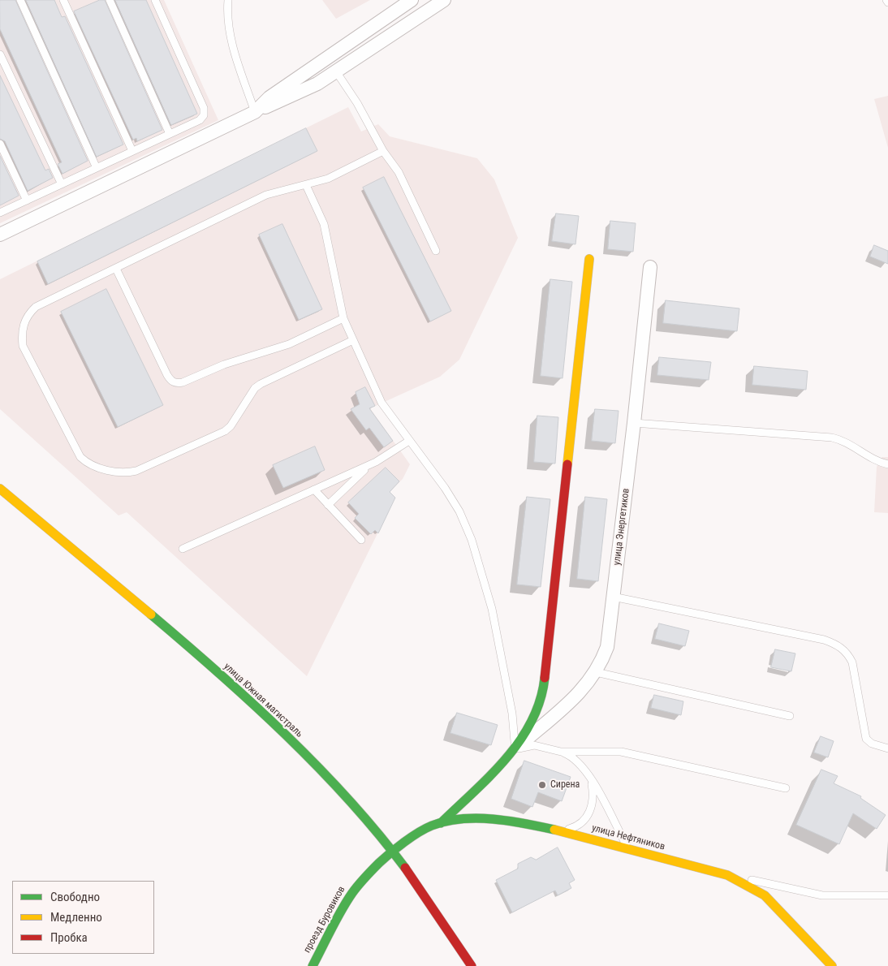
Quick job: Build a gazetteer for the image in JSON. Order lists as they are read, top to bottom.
{
  "streets": {
    "main road": ["улица Южная магистраль", "улица Нефтяников", "проезд Буровиков"],
    "street": ["улица Энергетиков"]
  },
  "crossings": [
    ["улица Южная магистраль", "улица Нефтяников"],
    ["улица Южная магистраль", "проезд Буровиков"],
    ["улица Нефтяников", "проезд Буровиков"]
  ],
  "places": ["Сирена"],
  "legend": ["Свободно", "Медленно", "Пробка"]
}
